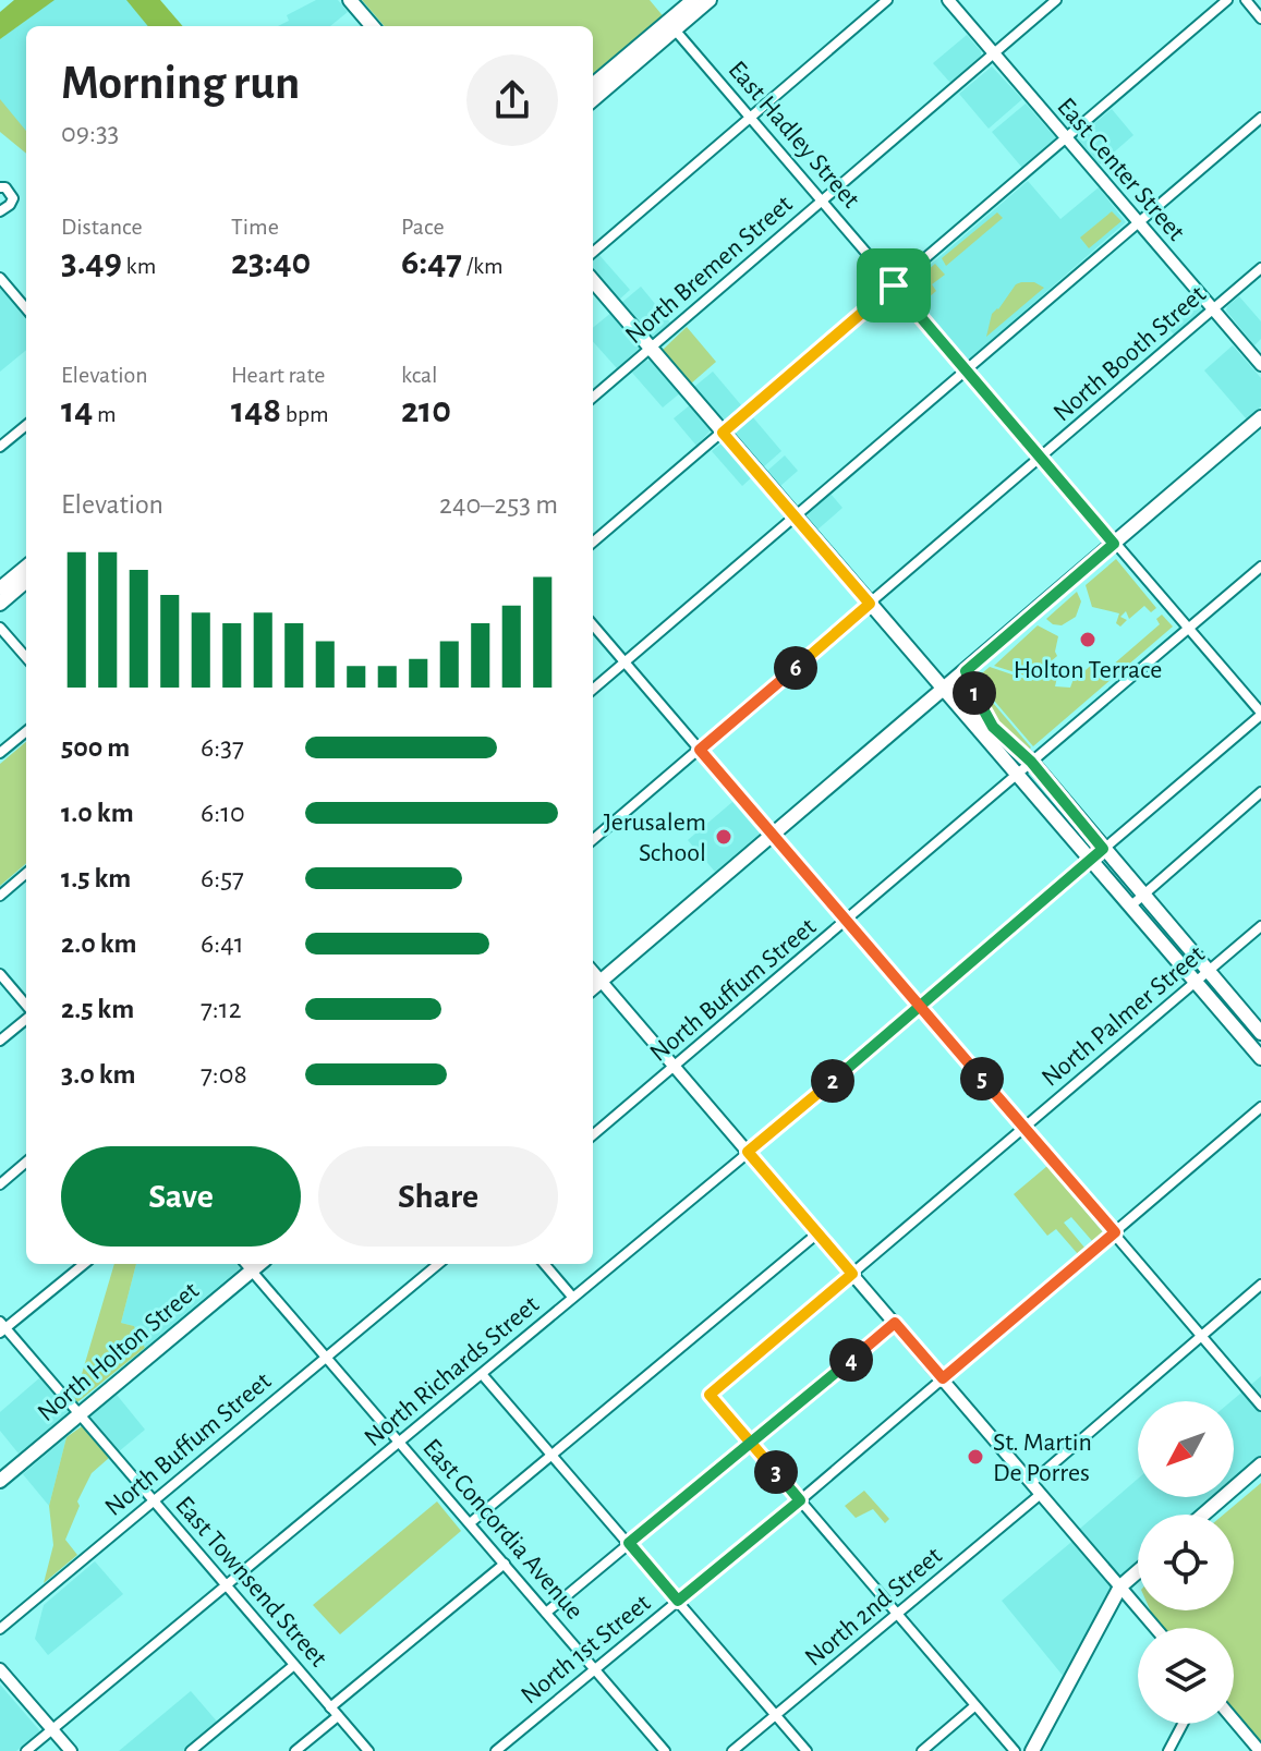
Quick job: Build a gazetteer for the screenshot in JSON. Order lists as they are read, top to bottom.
{
  "streets": {
    "main road": ["North Holton Street"],
    "street": [
      "East Hadley Street",
      "East Center Street",
      "North Bremen Street",
      "North Booth Street",
      "North Buffum Street",
      "North Palmer Street",
      "North Richards Street",
      "East Concordia Avenue",
      "East Townsend Street",
      "North 2nd Street",
      "North 1st Street"
    ]
  },
  "crossings": [
    ["East Hadley Street", "North Bremen Street"],
    ["East Hadley Street", "North Booth Street"],
    ["East Hadley Street", "North Buffum Street"],
    ["East Hadley Street", "North Richards Street"],
    ["East Center Street", "North Bremen Street"],
    ["East Center Street", "North Booth Street"],
    ["North Buffum Street", "East Concordia Avenue"],
    ["North Buffum Street", "East Townsend Street"],
    ["North Holton Street", "East Concordia Avenue"],
    ["North Holton Street", "East Townsend Street"],
    ["North Richards Street", "East Concordia Avenue"],
    ["North Richards Street", "East Townsend Street"],
    ["East Concordia Avenue", "North 1st Street"]
  ],
  "places": ["Holton Terrace", "Jerusalem School", "St. Martin De Porres"],
  "north": "bottom left",
  "page": {
    "heading": ["Morning run", "09:33"],
    "stats": [
      ["Distance", "3.49 km"],
      ["Time", "23:40"],
      ["Pace", "6:47 /km"],
      ["Elevation", "14 m"],
      ["Heart rate", "148 bpm"],
      ["kcal", "210"]
    ],
    "chart": ["Elevation", "240–253 m"],
    "pins": [
      "6",
      "1",
      "5",
      "2",
      "4",
      "3"
    ],
    "list": [
      {
        "name": "500 m",
        "note": "6:37"
      },
      {
        "name": "1.0 km",
        "note": "6:10"
      },
      {
        "name": "1.5 km",
        "note": "6:57"
      },
      {
        "name": "2.0 km",
        "note": "6:41"
      },
      {
        "name": "2.5 km",
        "note": "7:12"
      },
      {
        "name": "3.0 km",
        "note": "7:08"
      }
    ],
    "buttons": ["Save", "Share"]
  }
}
